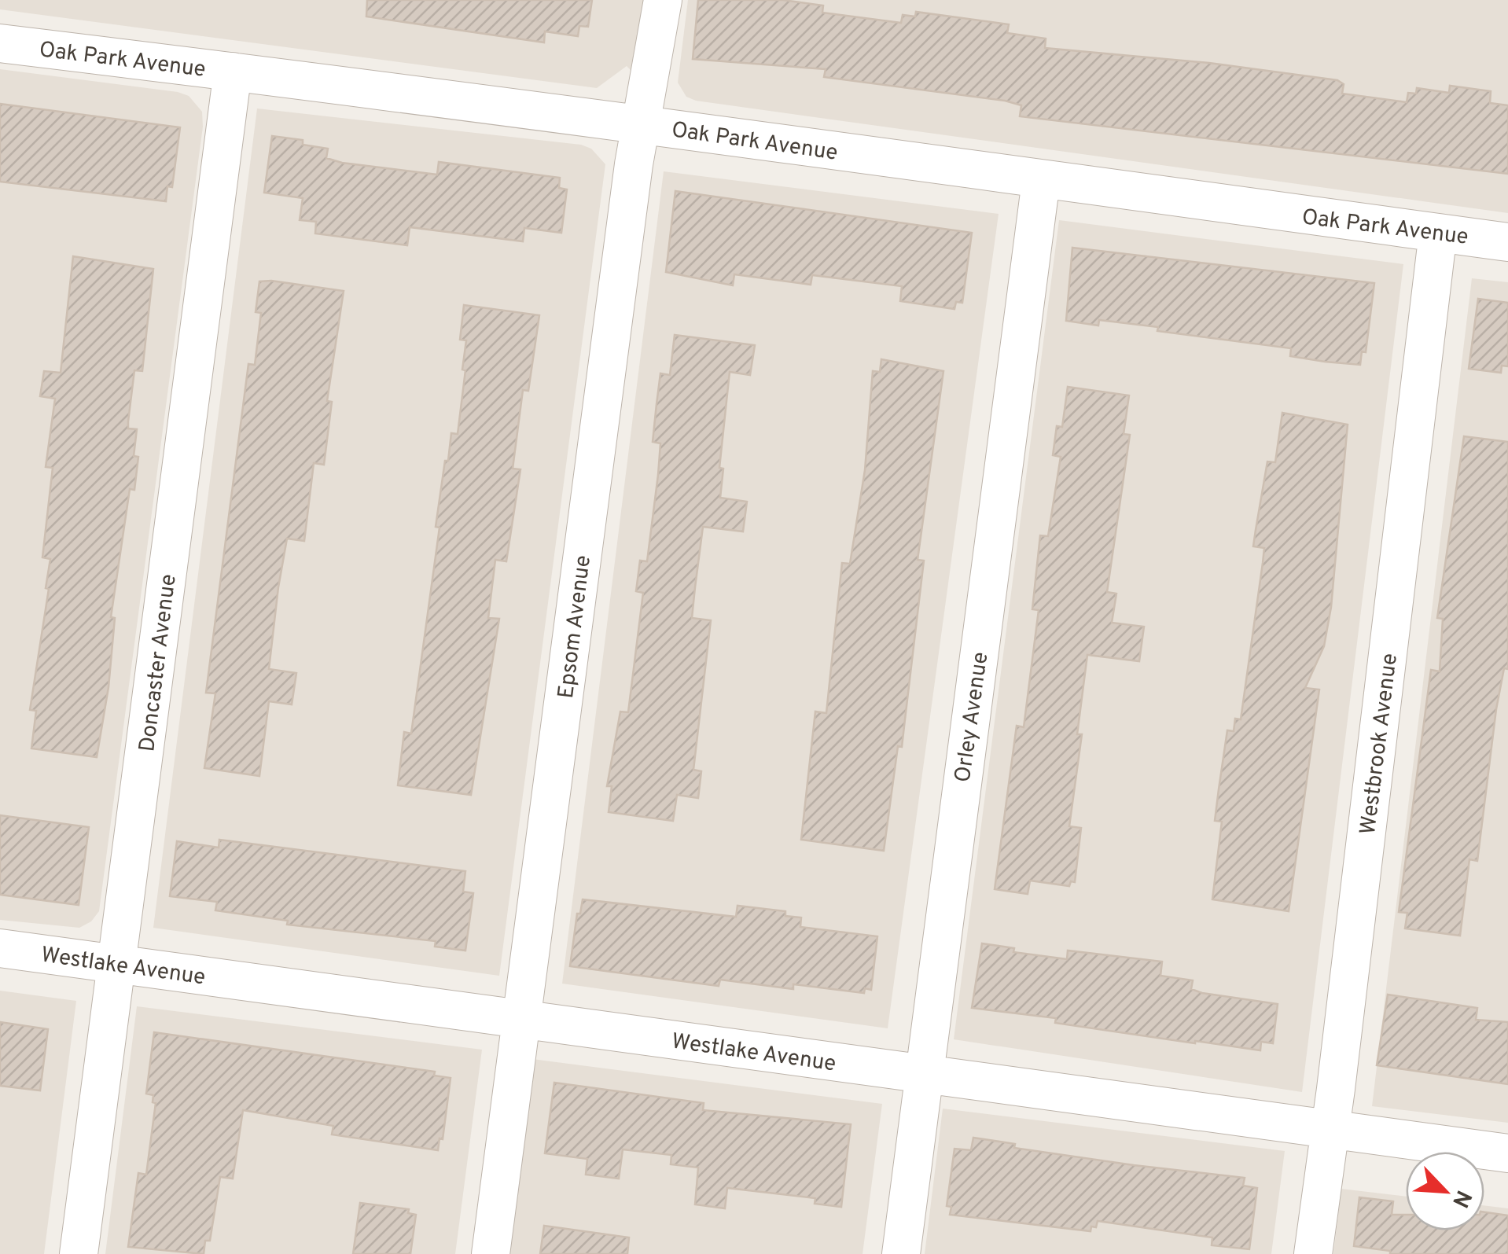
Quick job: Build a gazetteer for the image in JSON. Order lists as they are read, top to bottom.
{
  "streets": {
    "street": [
      "Oak Park Avenue",
      "Epsom Avenue",
      "Doncaster Avenue",
      "Orley Avenue",
      "Westbrook Avenue",
      "Westlake Avenue"
    ]
  },
  "crossings": [
    ["Oak Park Avenue", "Epsom Avenue"],
    ["Oak Park Avenue", "Doncaster Avenue"],
    ["Oak Park Avenue", "Orley Avenue"],
    ["Oak Park Avenue", "Westbrook Avenue"],
    ["Epsom Avenue", "Westlake Avenue"],
    ["Doncaster Avenue", "Westlake Avenue"],
    ["Orley Avenue", "Westlake Avenue"],
    ["Westbrook Avenue", "Westlake Avenue"]
  ],
  "north": "bottom right"
}
